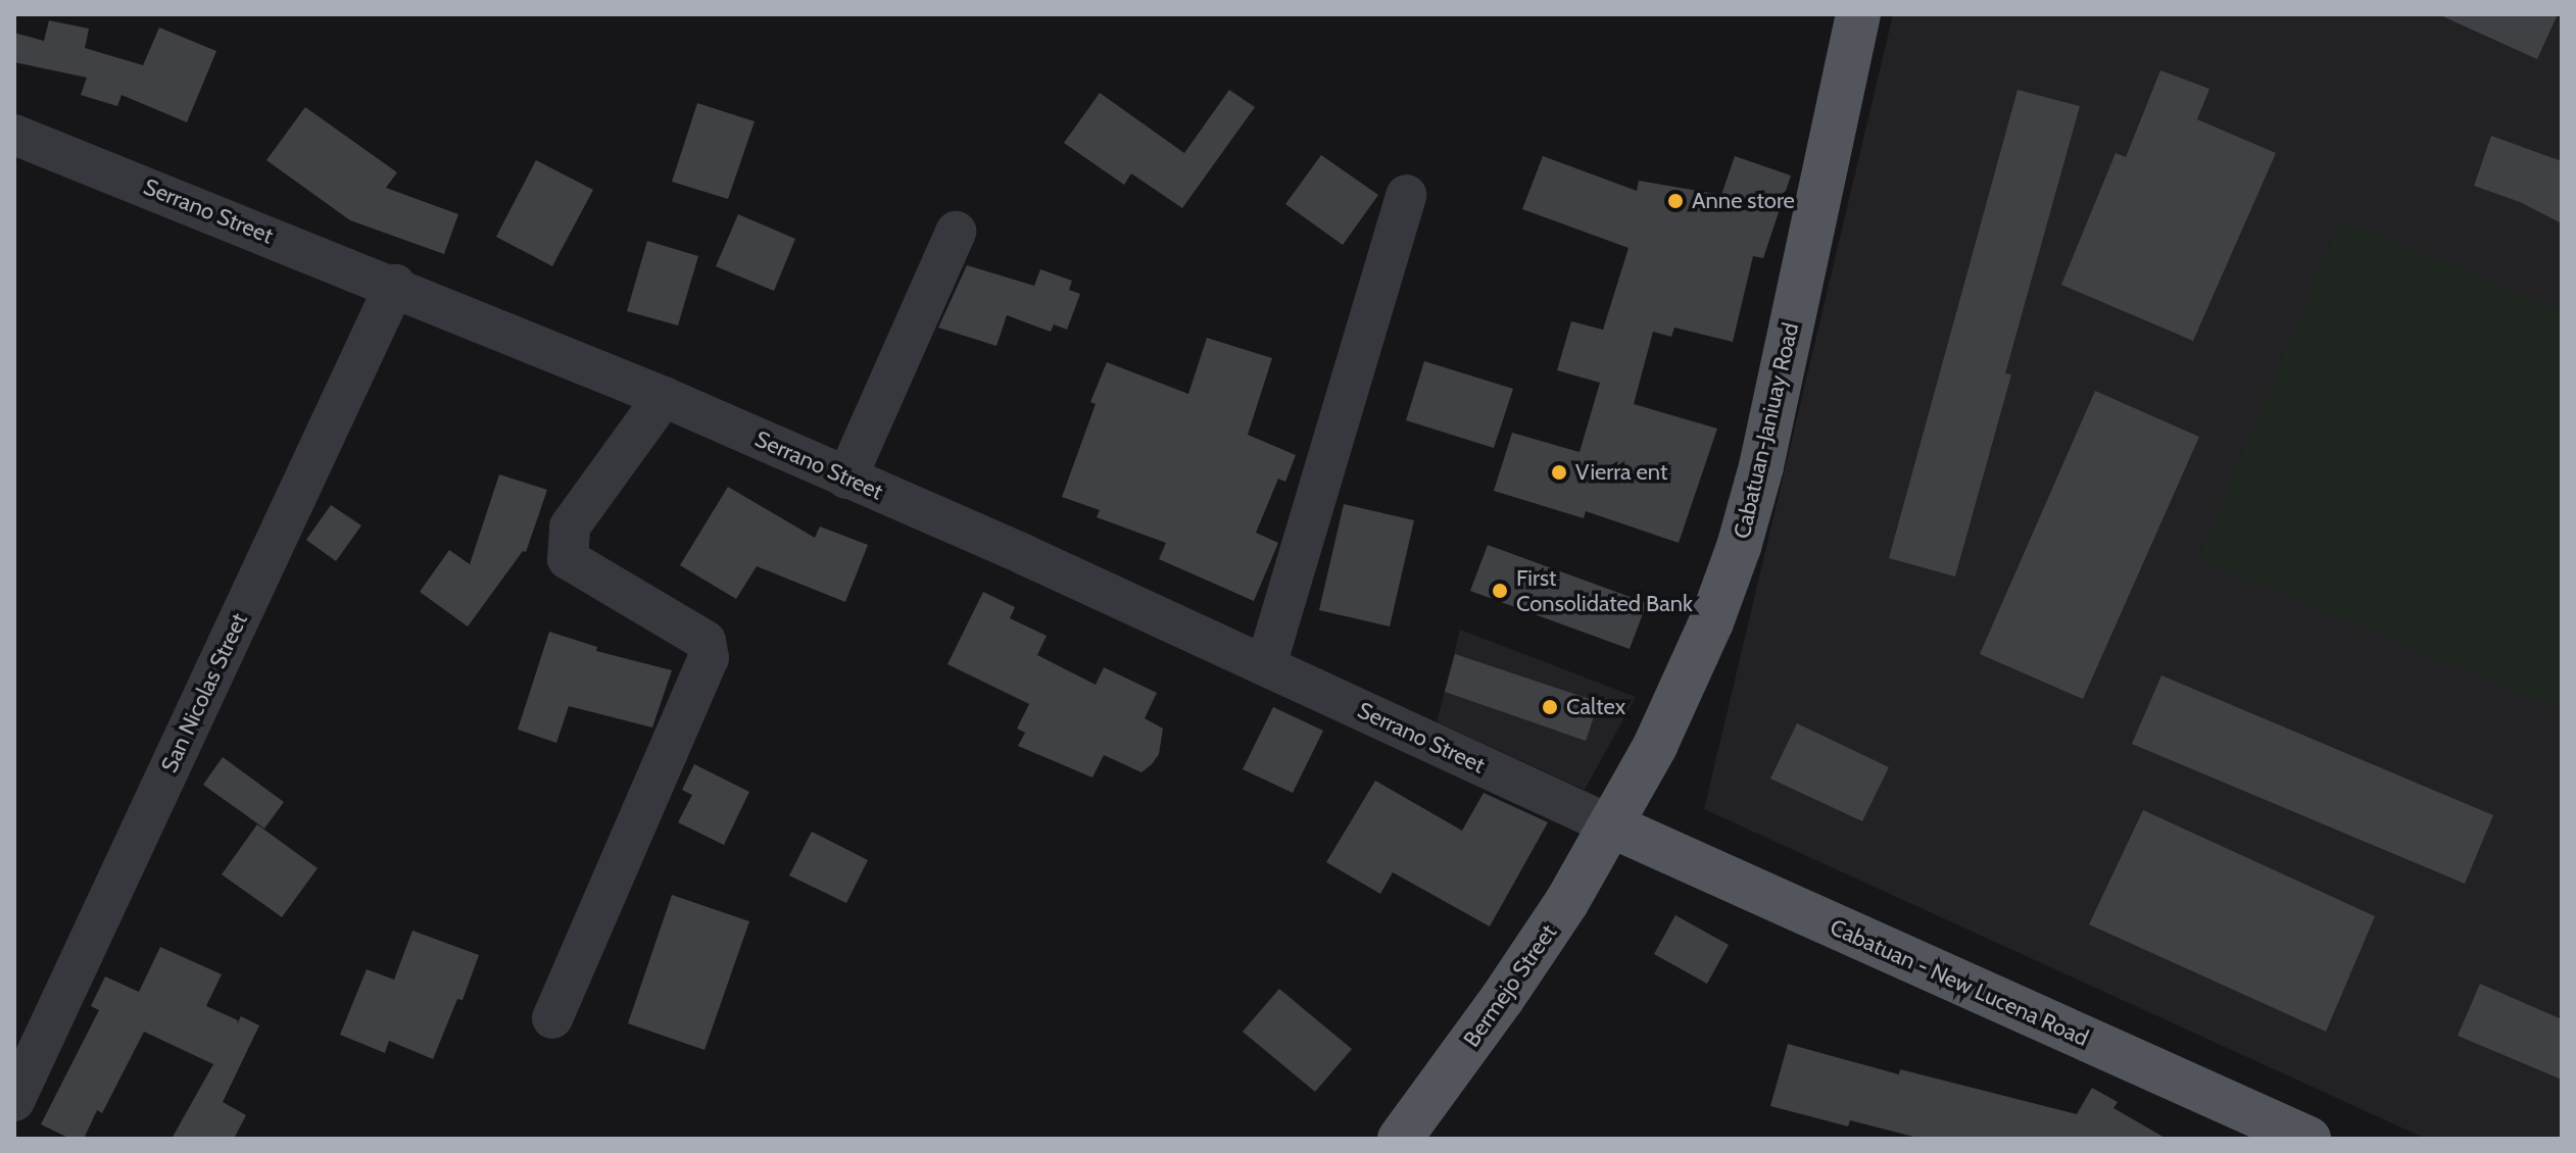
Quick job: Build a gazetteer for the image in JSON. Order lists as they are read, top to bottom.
{
  "streets": {
    "main road": ["Cabatuan-Janiuay Road", "Cabatuan - New Lucena Road", "Bermejo Street"],
    "street": ["Serrano Street", "San Nicolas Street"]
  },
  "crossings": [
    ["Serrano Street", "Cabatuan-Janiuay Road"],
    ["Serrano Street", "San Nicolas Street"],
    ["Serrano Street", "Cabatuan - New Lucena Road"],
    ["Serrano Street", "Bermejo Street"],
    ["Cabatuan-Janiuay Road", "Cabatuan - New Lucena Road"],
    ["Cabatuan-Janiuay Road", "Bermejo Street"],
    ["Cabatuan - New Lucena Road", "Bermejo Street"]
  ],
  "places": [
    "Anne store",
    "Vierra ent",
    "First Consolidated Bank",
    "Caltex"
  ]
}
